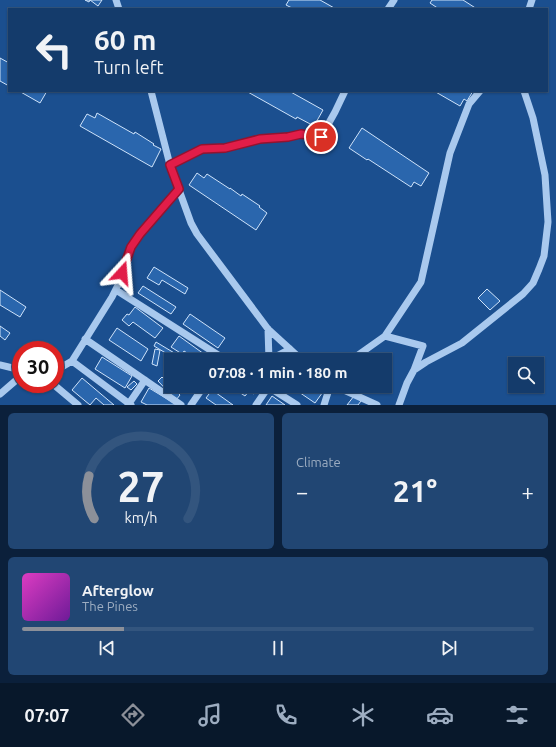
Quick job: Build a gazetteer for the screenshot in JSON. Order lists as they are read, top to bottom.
{
  "page": {
    "turn": ["60 m", "Turn left"],
    "limit": "30",
    "trip": "07:08 · 1 min · 180 m",
    "tile": "Climate",
    "heat": ["−", "21°", "+"],
    "song": ["Afterglow", "The Pines"],
    "tabs": "07:07",
    "gauge": ["27", "km/h"]
  }
}
